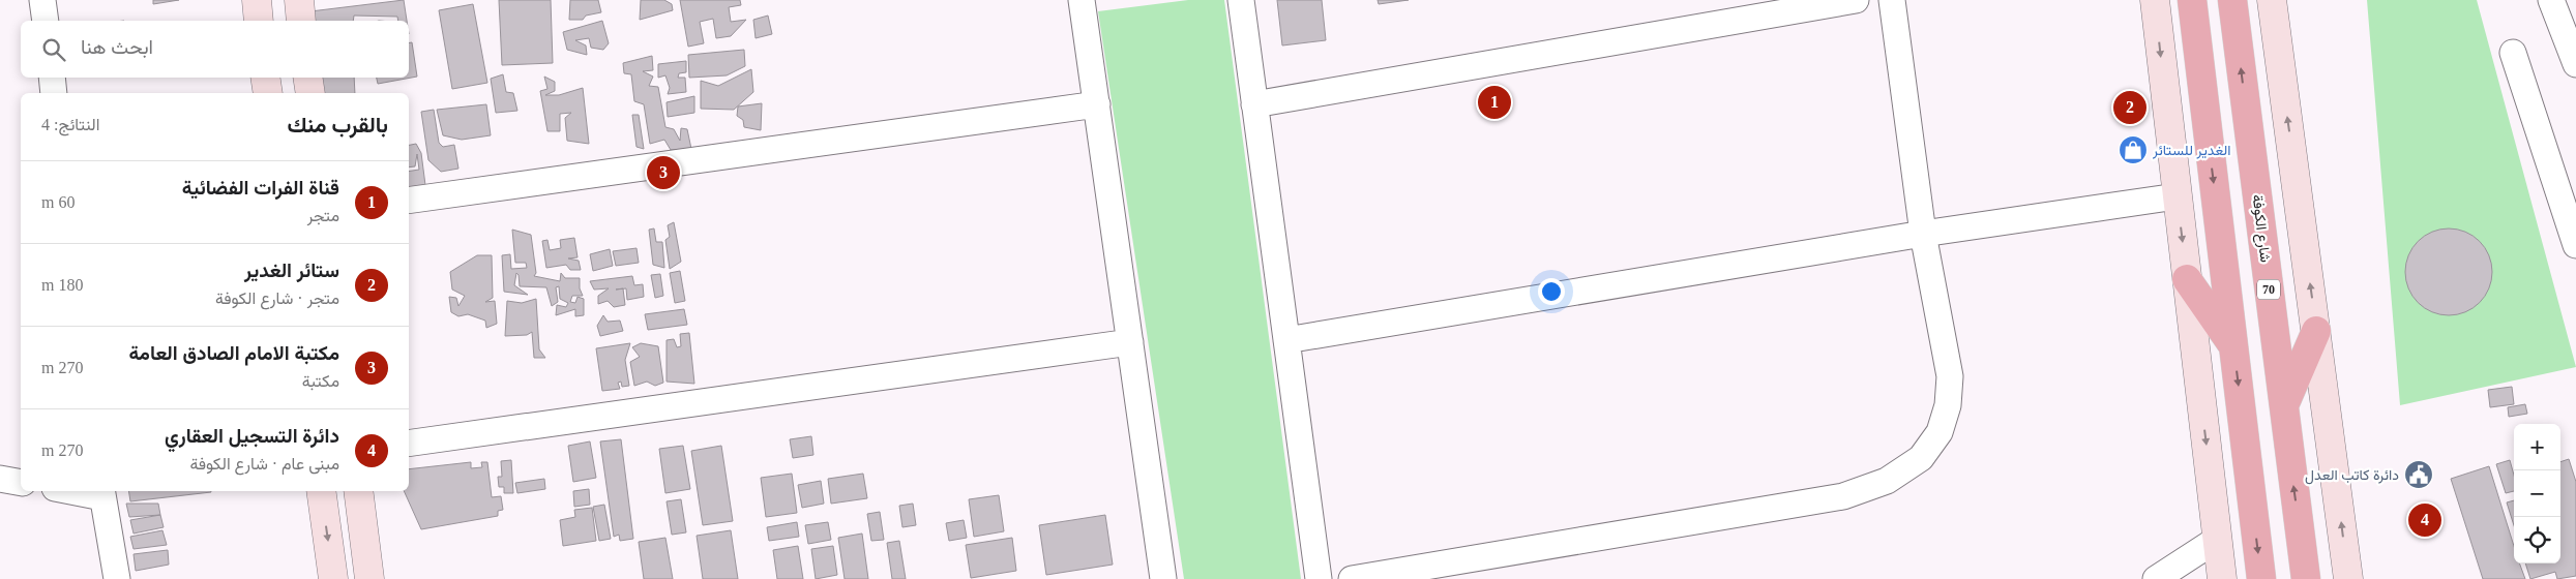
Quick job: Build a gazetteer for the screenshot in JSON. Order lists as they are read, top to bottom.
{
  "streets": {
    "highway": ["شارع الكوفة", "70"]
  },
  "places": {
    "shop": ["الغدير للستائر"],
    "public building": ["دائرة كاتب العدل"]
  },
  "page": {
    "search": "ابحث هنا",
    "pins": [
      "1",
      "2",
      "3",
      "4"
    ],
    "heading": ["بالقرب منك", "النتائج: 4"],
    "list": [
      {
        "mark": "1",
        "name": "قناة الفرات الفضائية",
        "note": "متجر",
        "value": "60 m"
      },
      {
        "mark": "2",
        "name": "ستائر الغدير",
        "note": "متجر · شارع الكوفة",
        "value": "180 m"
      },
      {
        "mark": "3",
        "name": "مكتبة الامام الصادق العامة",
        "note": "مكتبة",
        "value": "270 m"
      },
      {
        "mark": "4",
        "name": "دائرة التسجيل العقاري",
        "note": "مبنى عام · شارع الكوفة",
        "value": "270 m"
      }
    ],
    "map_buttons": ["+", "−"]
  }
}
